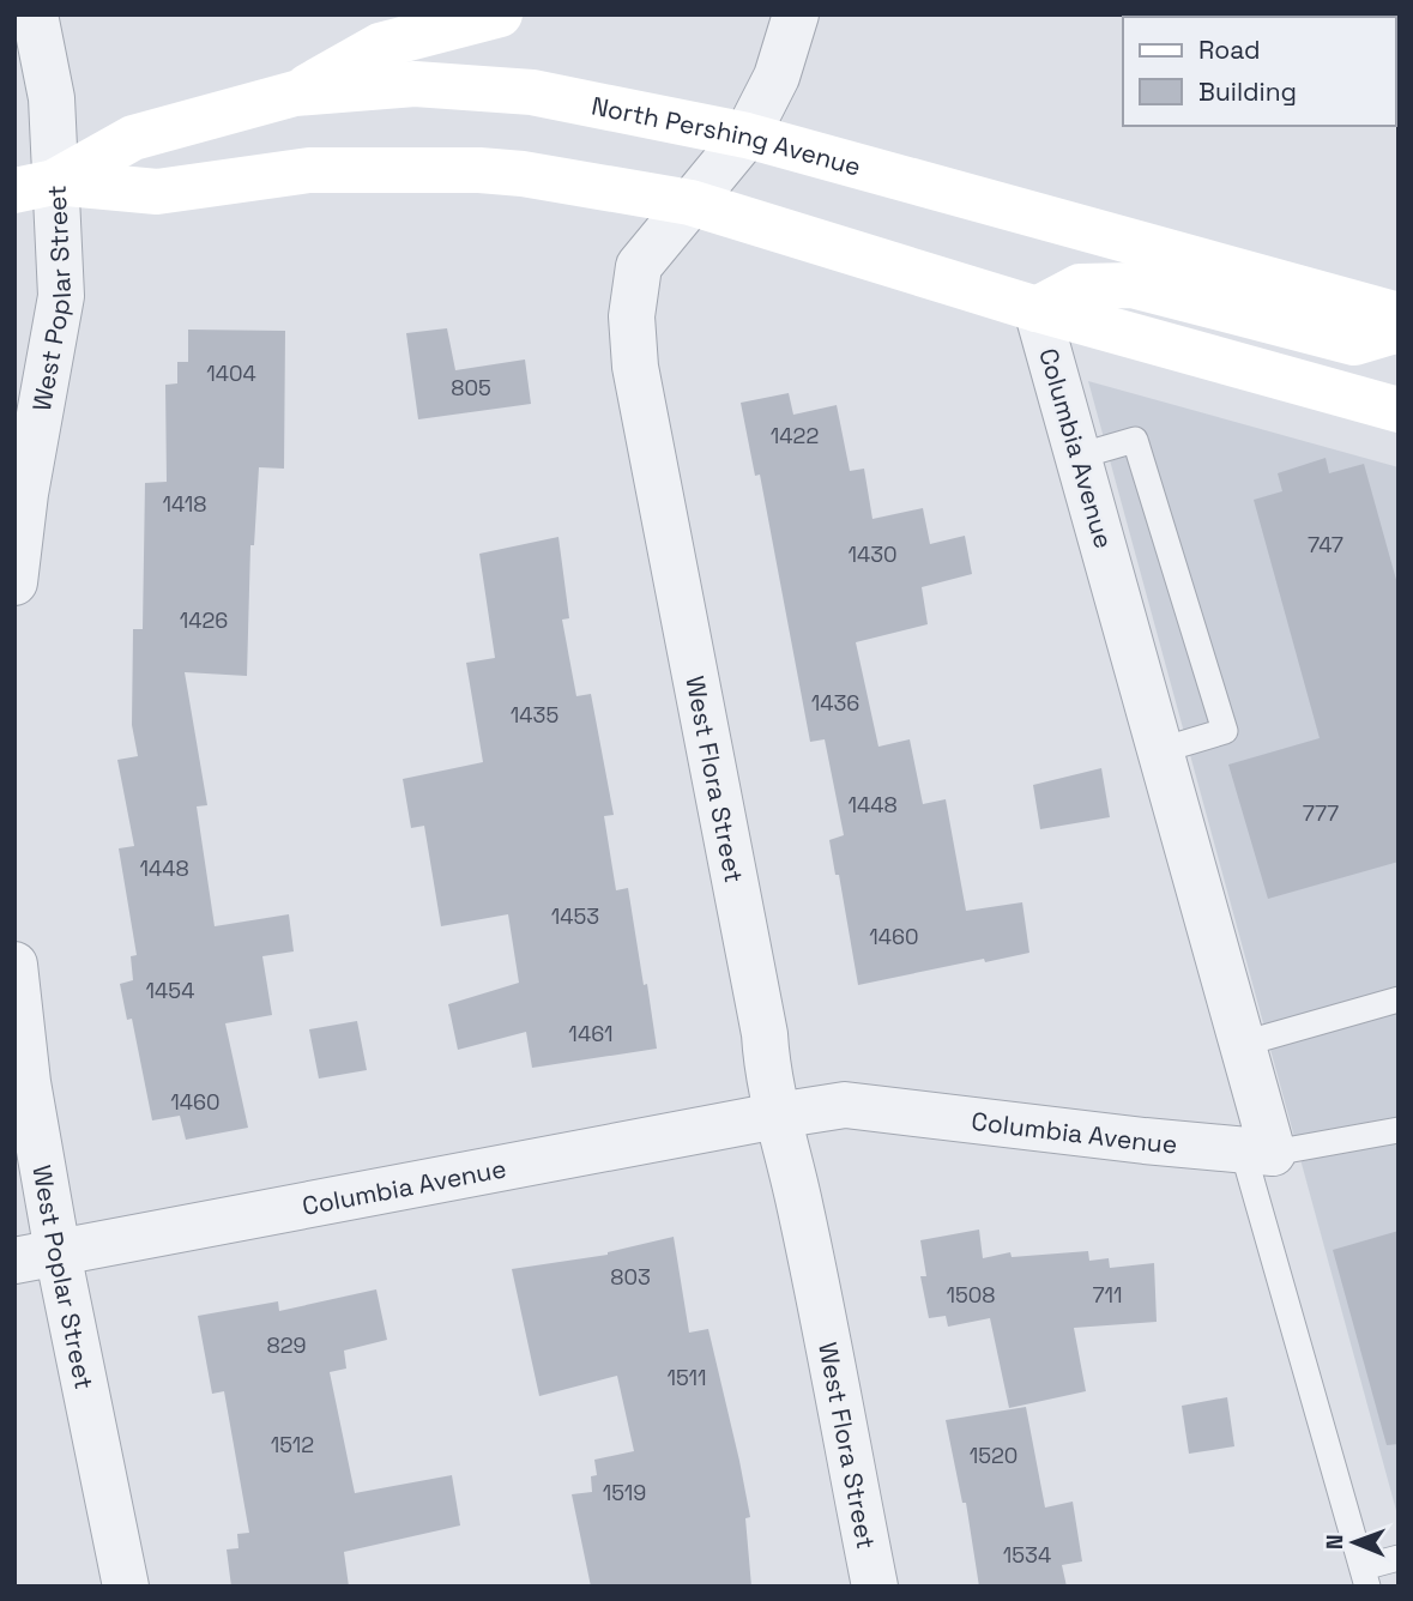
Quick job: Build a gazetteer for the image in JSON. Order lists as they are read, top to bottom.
{
  "streets": {
    "main road": ["North Pershing Avenue"],
    "street": ["West Poplar Street", "Columbia Avenue", "West Flora Street"]
  },
  "crossings": [
    ["North Pershing Avenue", "West Poplar Street"],
    ["North Pershing Avenue", "West Flora Street"],
    ["West Poplar Street", "Columbia Avenue"],
    ["Columbia Avenue", "West Flora Street"]
  ],
  "house_numbers": [
    "1404",
    "805",
    "1422",
    "1418",
    "747",
    "1430",
    "1426",
    "1436",
    "1435",
    "1448",
    "777",
    "1448",
    "1453",
    "1460",
    "1454",
    "1461",
    "1460",
    "803",
    "1508",
    "711",
    "829",
    "1511",
    "1512",
    "1520",
    "1519",
    "1534"
  ],
  "legend": ["Road", "Building"],
  "north": "left"
}
